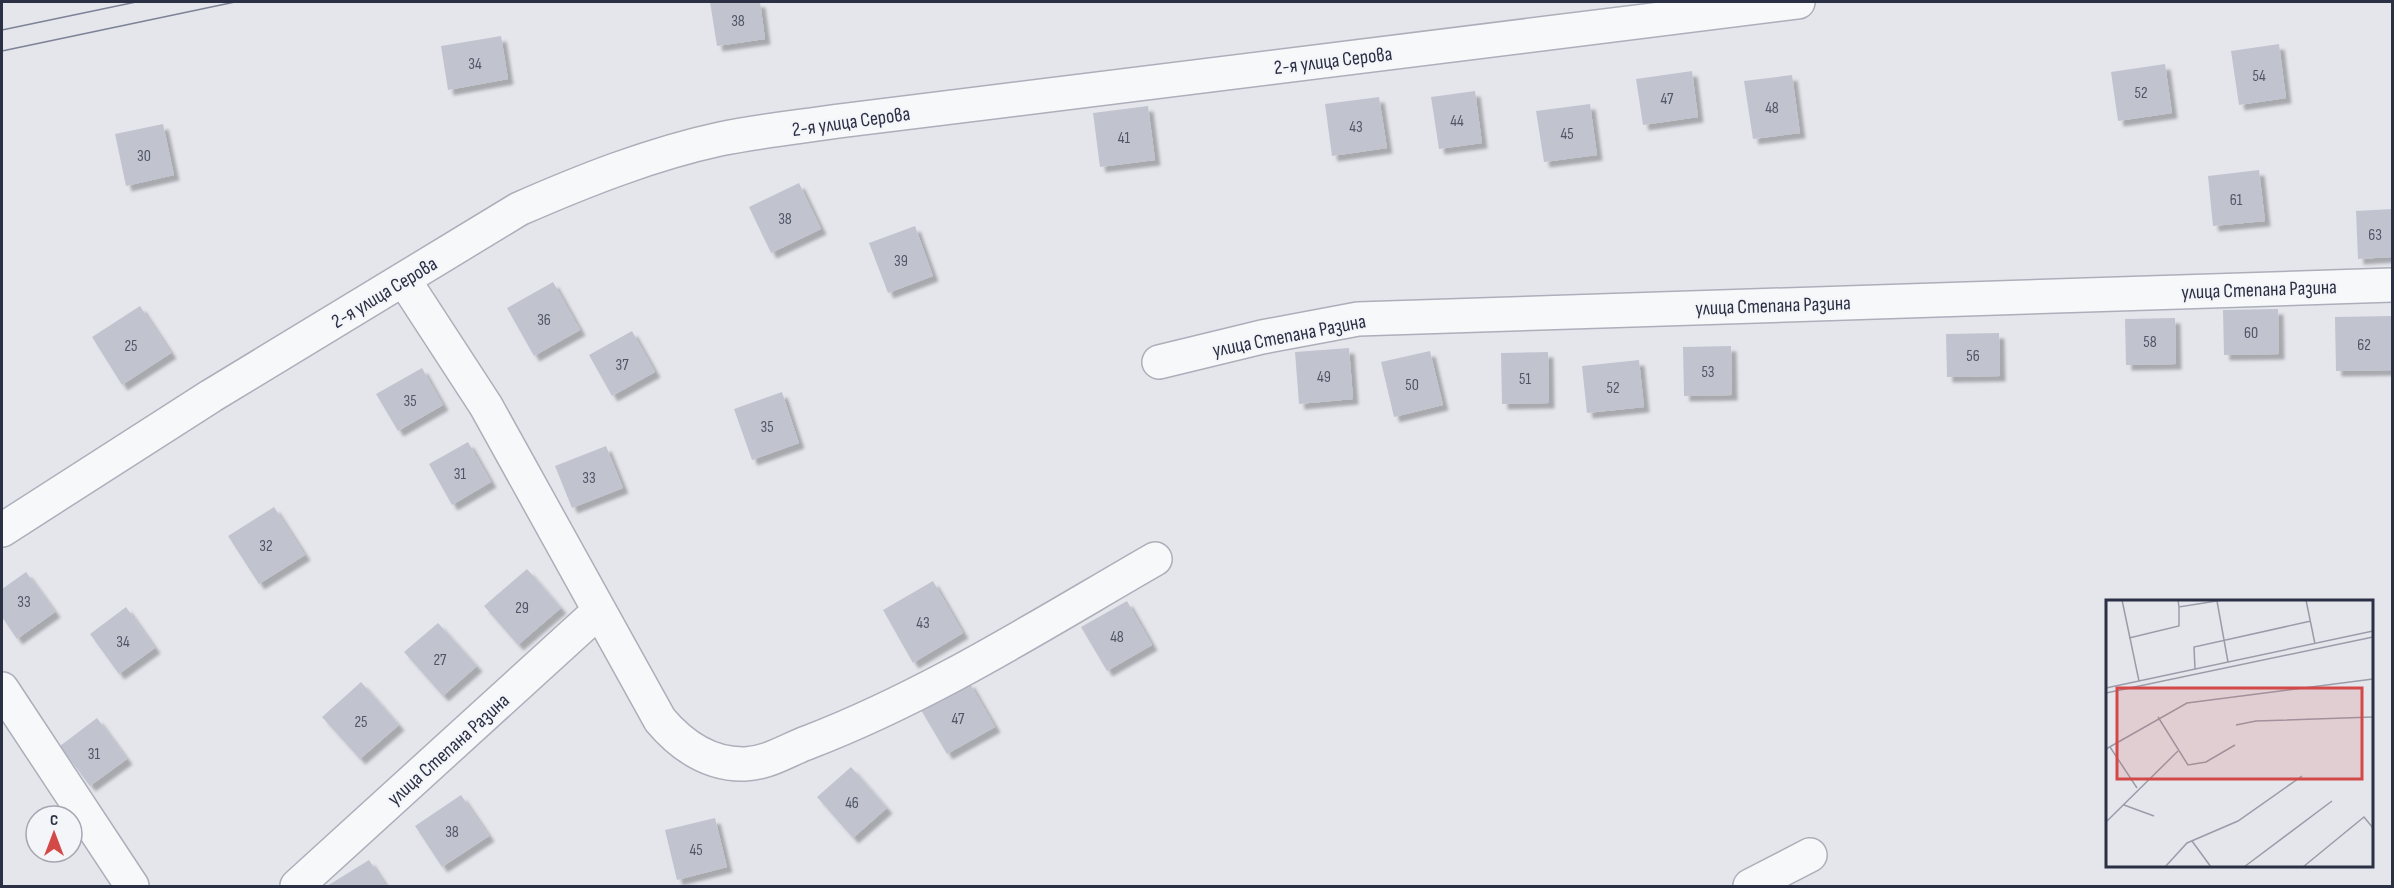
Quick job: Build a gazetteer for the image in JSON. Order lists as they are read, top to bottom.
{
  "streets": {
    "street": ["2-я улица Серова", "улица Степана Разина"]
  },
  "house_numbers": [
    "38",
    "34",
    "54",
    "52",
    "47",
    "48",
    "44",
    "43",
    "45",
    "41",
    "30",
    "61",
    "38",
    "63",
    "39",
    "36",
    "60",
    "58",
    "62",
    "25",
    "56",
    "37",
    "53",
    "49",
    "51",
    "50",
    "52",
    "35",
    "35",
    "31",
    "33",
    "32",
    "33",
    "29",
    "43",
    "48",
    "34",
    "27",
    "47",
    "25",
    "31",
    "46",
    "38",
    "45"
  ],
  "north": "top"
}
